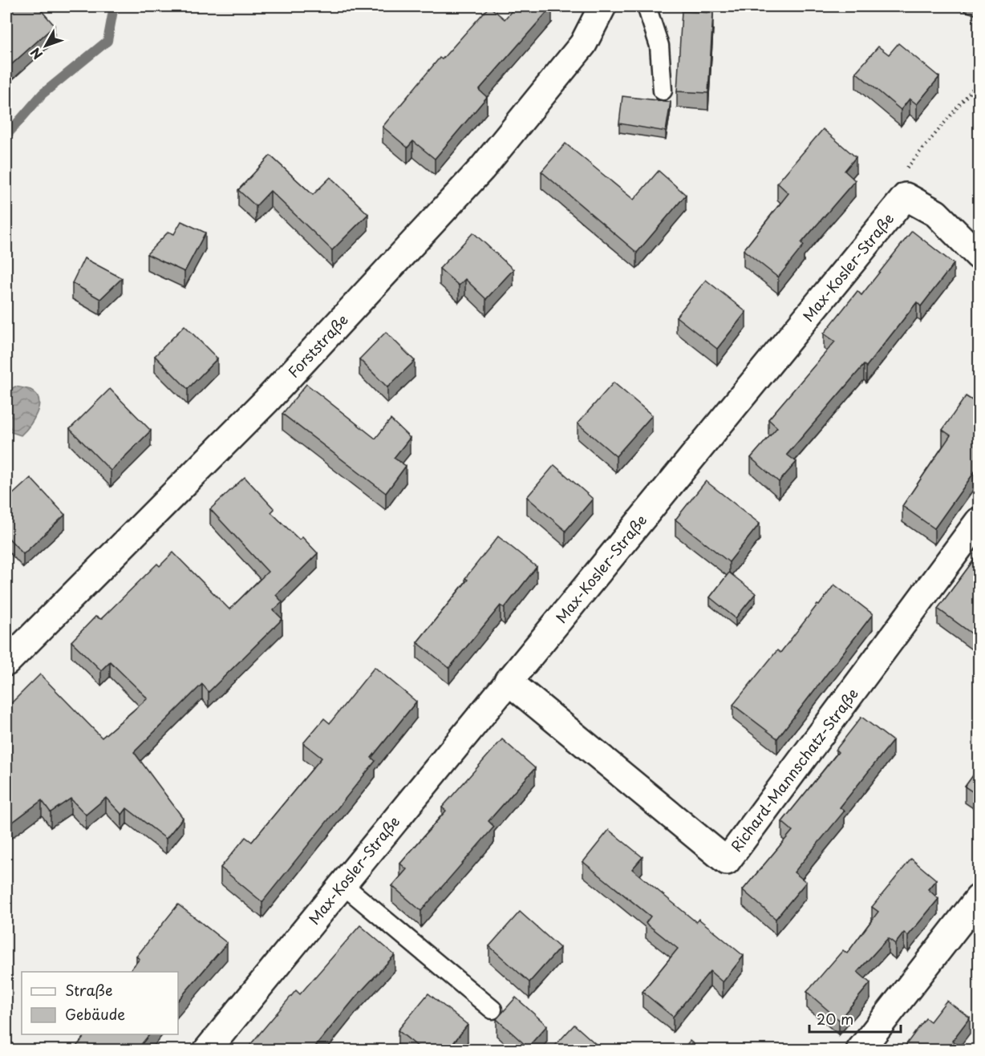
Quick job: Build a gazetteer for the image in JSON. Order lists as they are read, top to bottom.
{
  "streets": {
    "street": ["Max-Kosler-Straße", "Forststraße", "Richard-Mannschatz-Straße"]
  },
  "crossings": [
    ["Max-Kosler-Straße", "Richard-Mannschatz-Straße"]
  ],
  "legend": ["Straße", "Gebäude"],
  "scale_bar": "20 m",
  "north": "bottom left"
}
